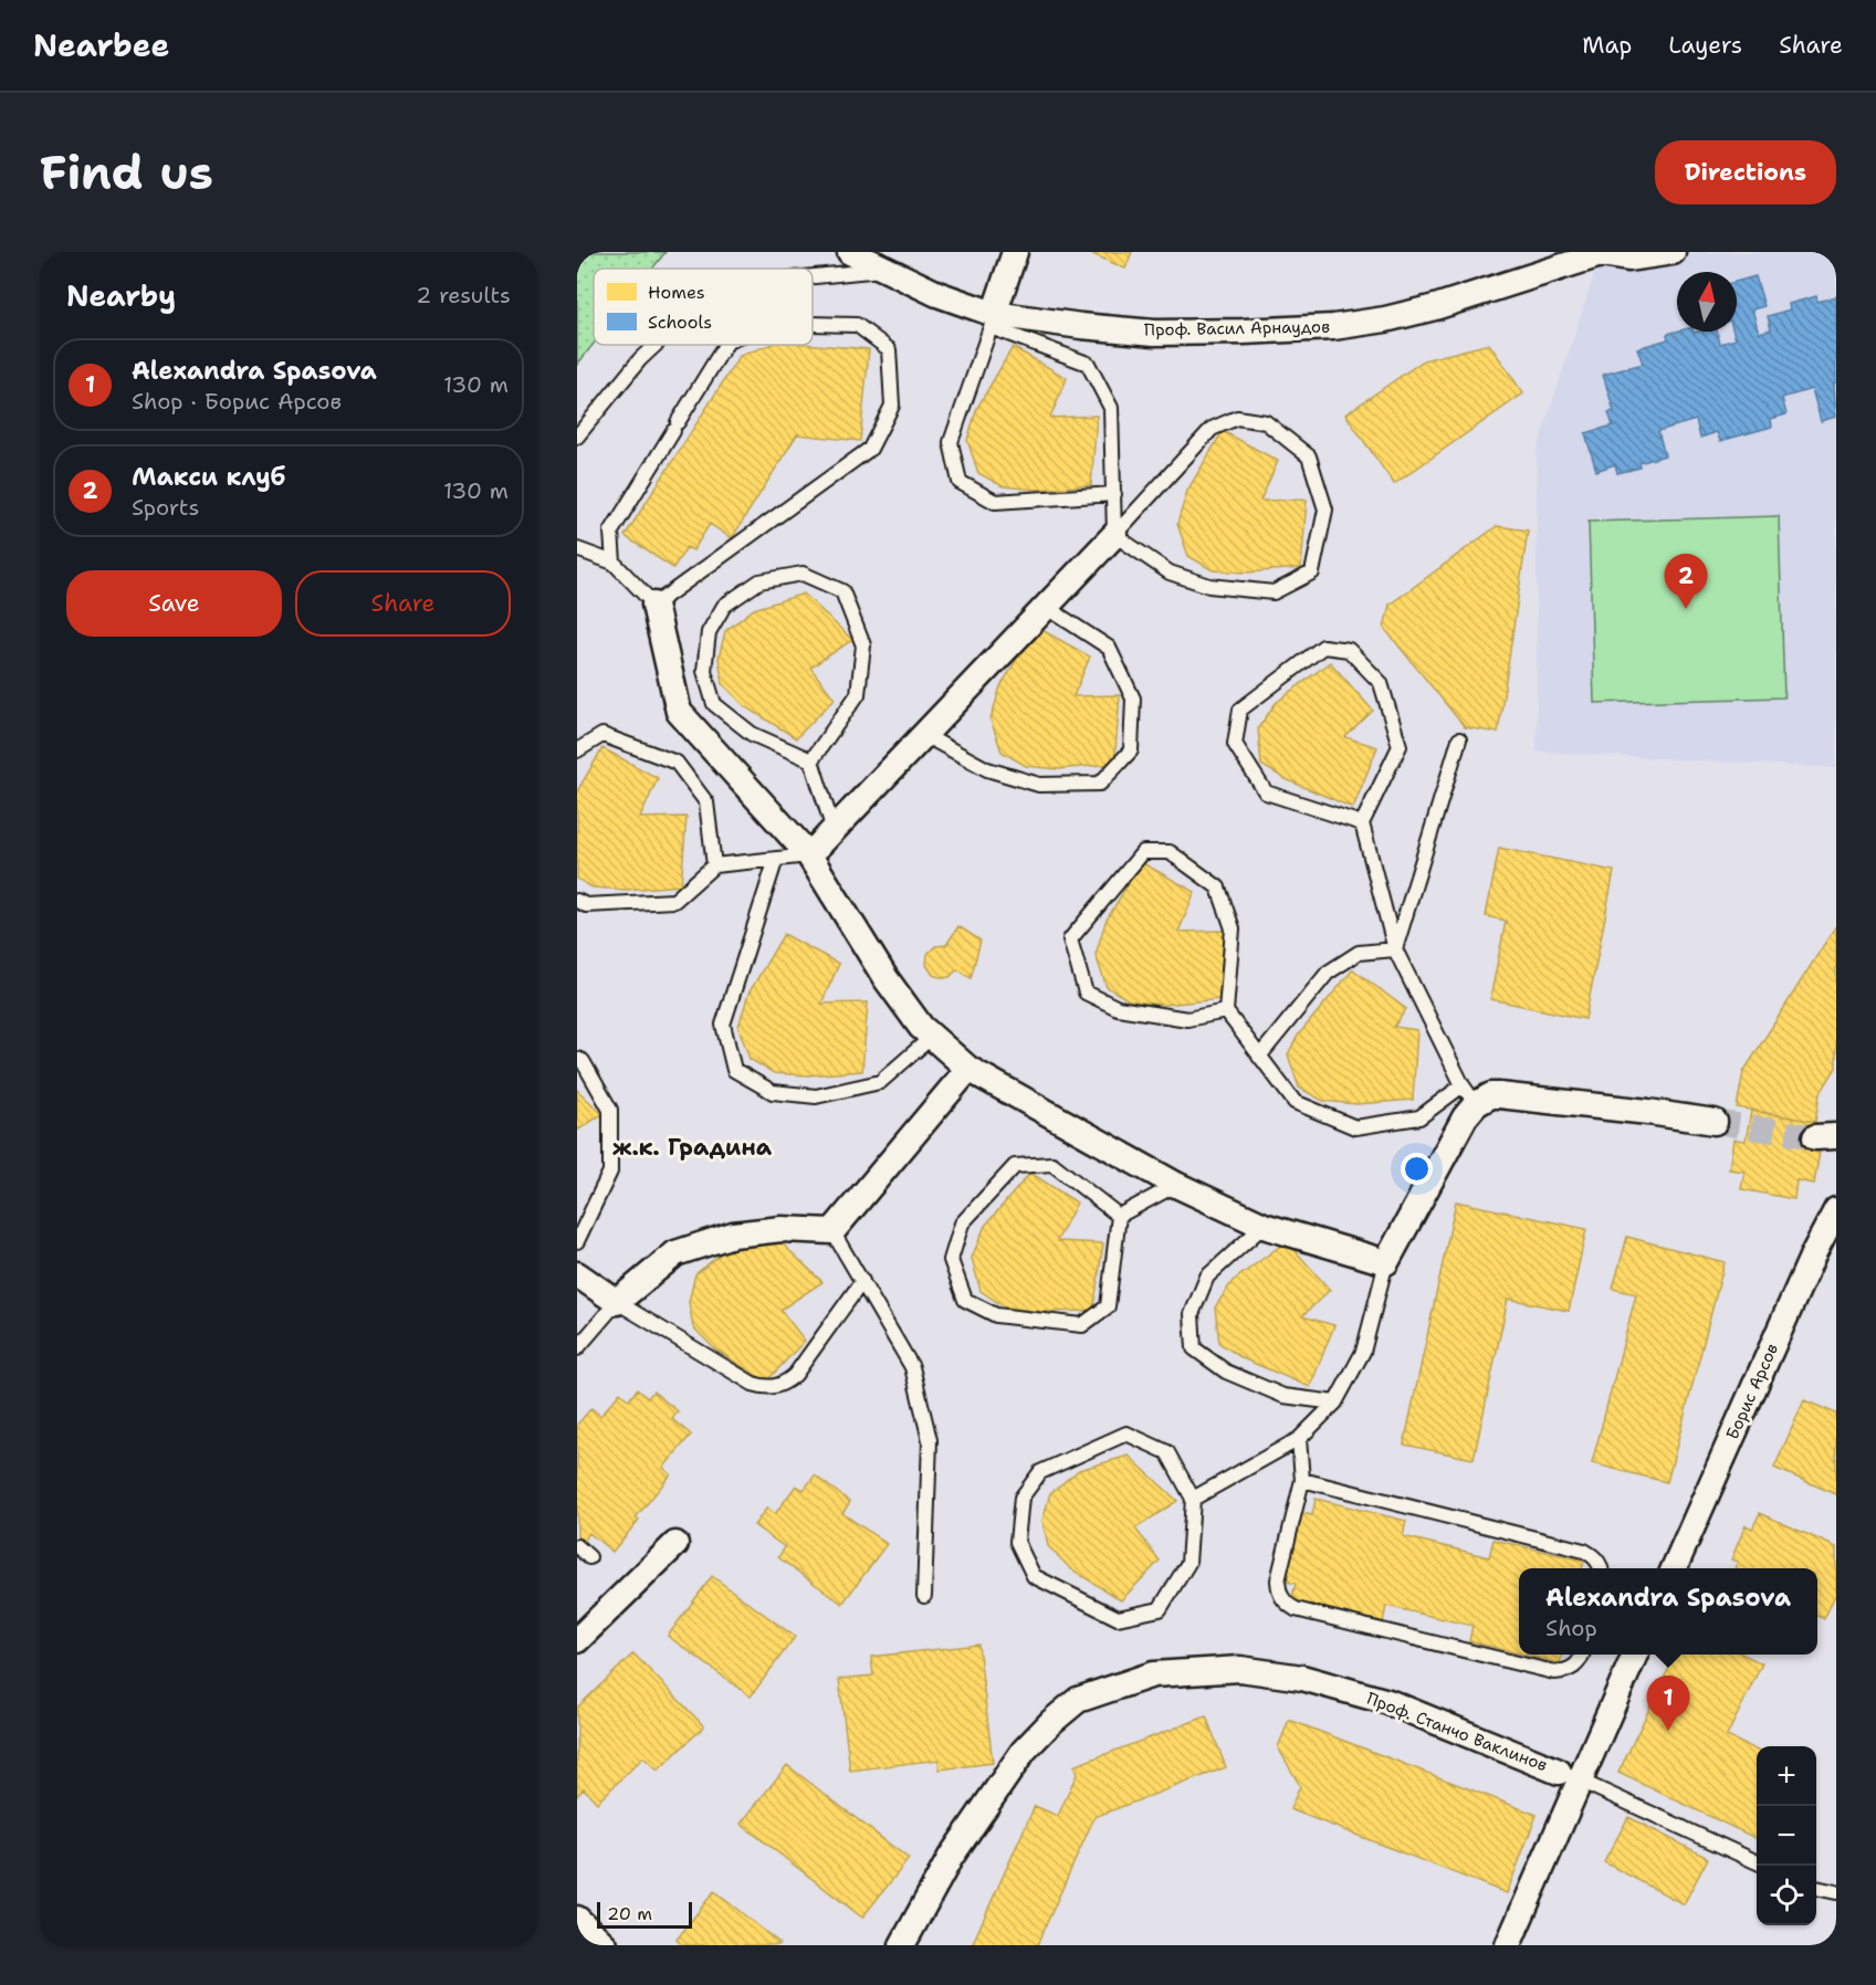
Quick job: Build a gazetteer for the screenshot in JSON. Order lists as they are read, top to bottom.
{
  "streets": {
    "street": ["Проф. Васил Арнаудов", "Борис Арсов", "Проф. Станчо Ваклинов"]
  },
  "districts": ["ж.к. Градина"],
  "legend": ["Homes", "Schools"],
  "scale_bar": "20 m",
  "north": "top",
  "page": {
    "header": "Nearbee",
    "nav": ["Map", "Layers", "Share"],
    "buttons": [
      "Directions",
      ["Save", "Share"]
    ],
    "title": "Find us",
    "heading": ["Nearby", "2 results"],
    "list": [
      {
        "mark": "1",
        "name": "Alexandra Spasova",
        "note": "Shop · Борис Арсов",
        "value": "130 m"
      },
      {
        "mark": "2",
        "name": "Макси клуб",
        "note": "Sports",
        "value": "130 m"
      }
    ],
    "pins": ["2", "1"],
    "popup": ["Alexandra Spasova", "Shop"],
    "map_buttons": ["+", "−"],
    "scale": "20 m"
  }
}
